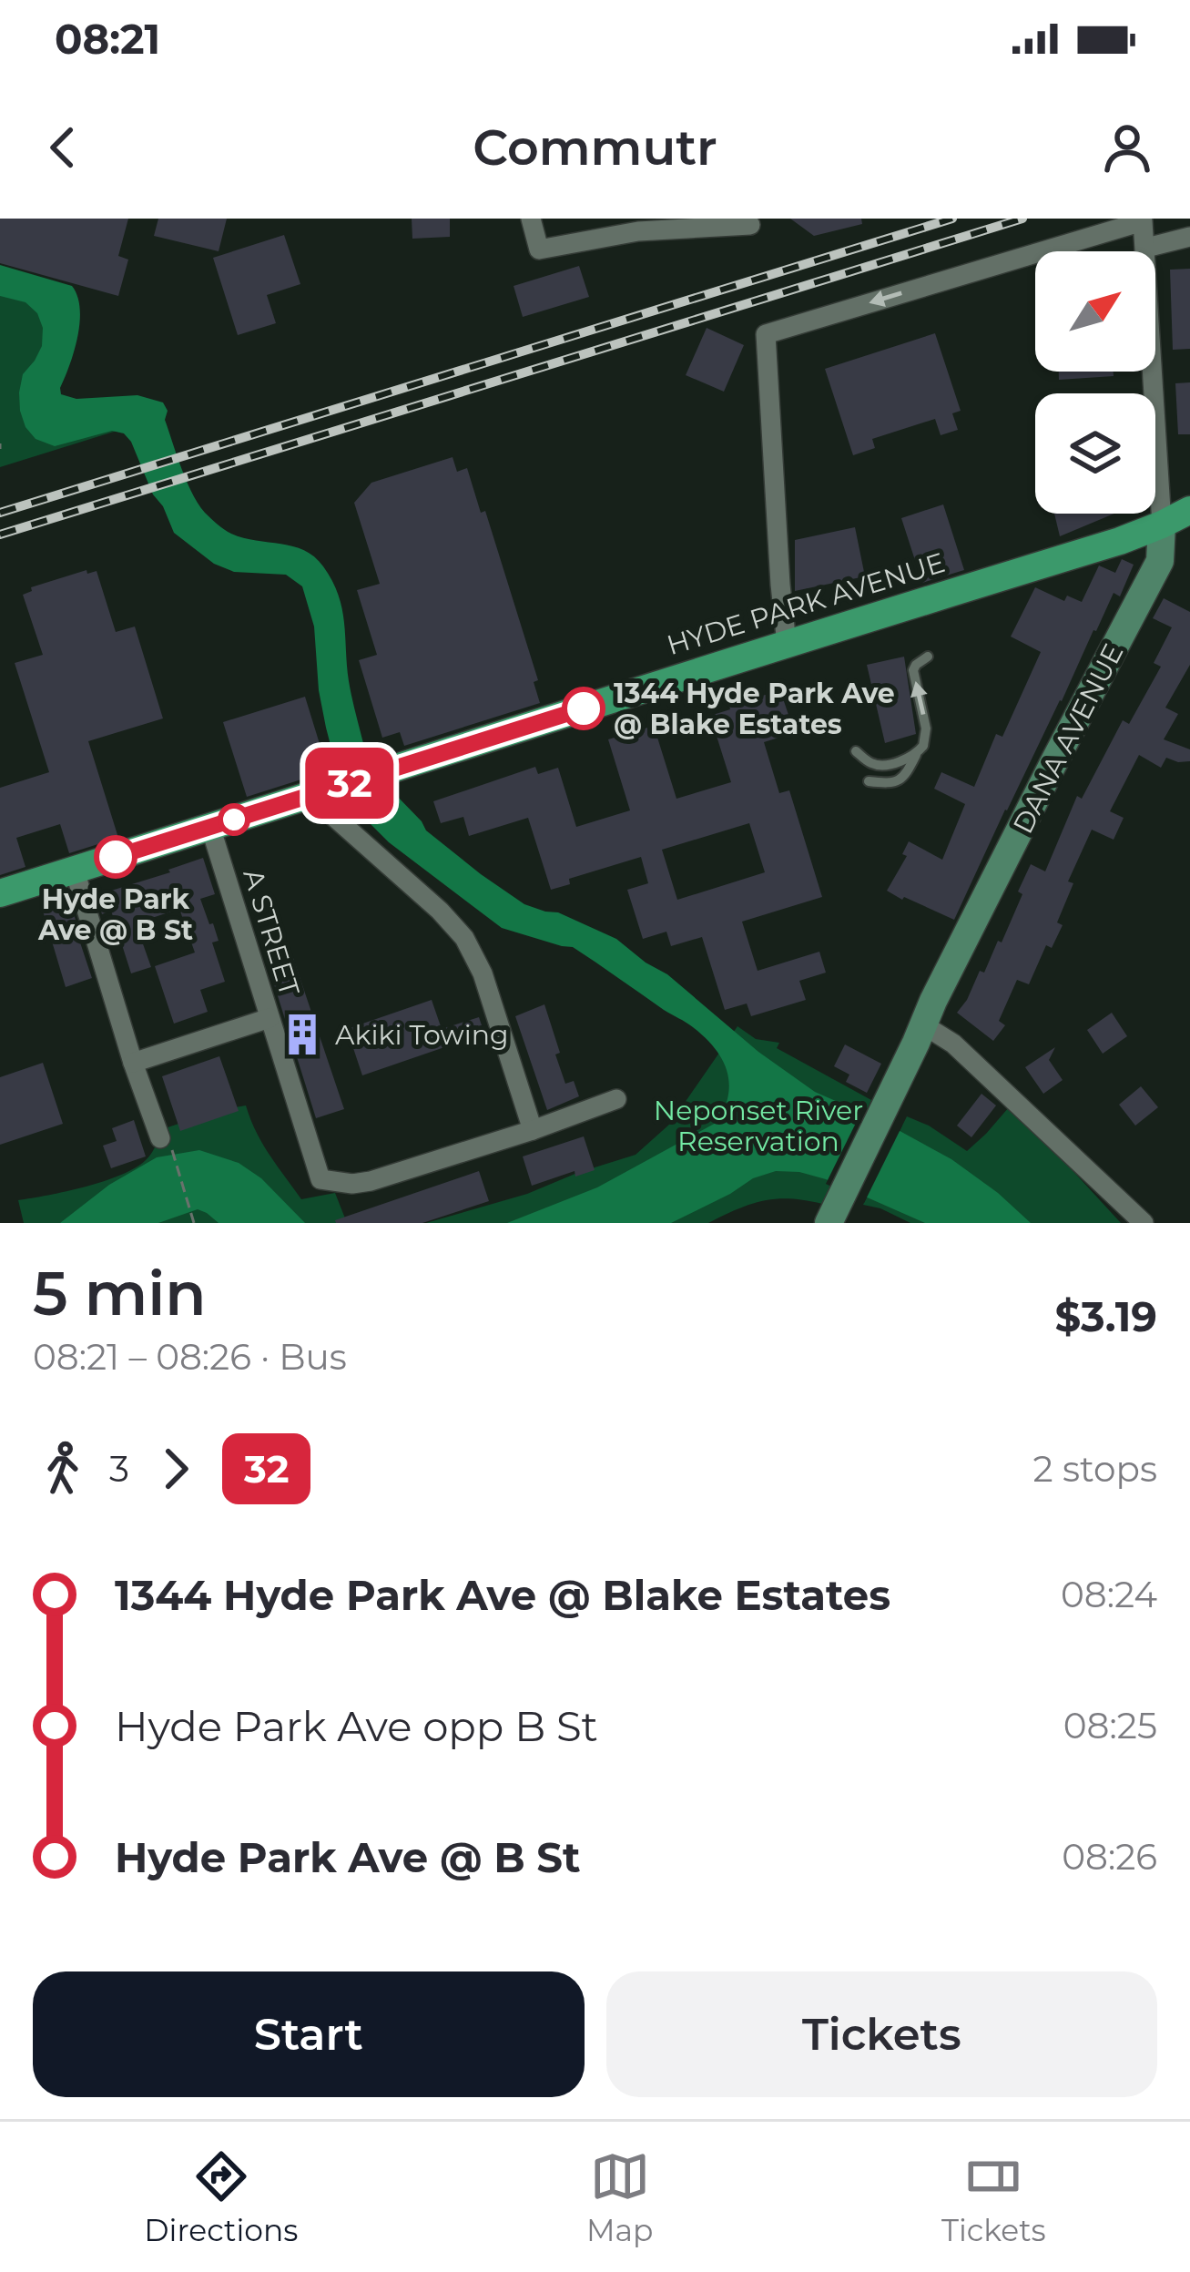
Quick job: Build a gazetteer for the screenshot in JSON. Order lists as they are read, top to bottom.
{
  "streets": {
    "main road": ["HYDE PARK AVENUE"],
    "street": ["DANA AVENUE", "A STREET"]
  },
  "crossings": [
    ["HYDE PARK AVENUE", "DANA AVENUE"],
    ["HYDE PARK AVENUE", "A STREET"]
  ],
  "parks": ["Neponset River Reservation"],
  "places": {
    "other": ["1344 Hyde Park Ave @ Blake Estates", "Hyde Park Ave @ B St"],
    "building": ["Akiki Towing"]
  },
  "lines": ["bus line 32"],
  "north": "top right",
  "page": {
    "status": "08:21",
    "header": "Commutr",
    "on_map": "32",
    "heading": ["5 min", "08:21 – 08:26 · Bus", "$3.19"],
    "legs": ["3", "32", "2 stops"],
    "list": [
      {
        "name": "1344 Hyde Park Ave @ Blake Estates",
        "value": "08:24"
      },
      {
        "name": "Hyde Park Ave opp B St",
        "value": "08:25"
      },
      {
        "name": "Hyde Park Ave @ B St",
        "value": "08:26"
      }
    ],
    "buttons": ["Start", "Tickets"],
    "tabs": ["Directions", "Map", "Tickets"]
  }
}
